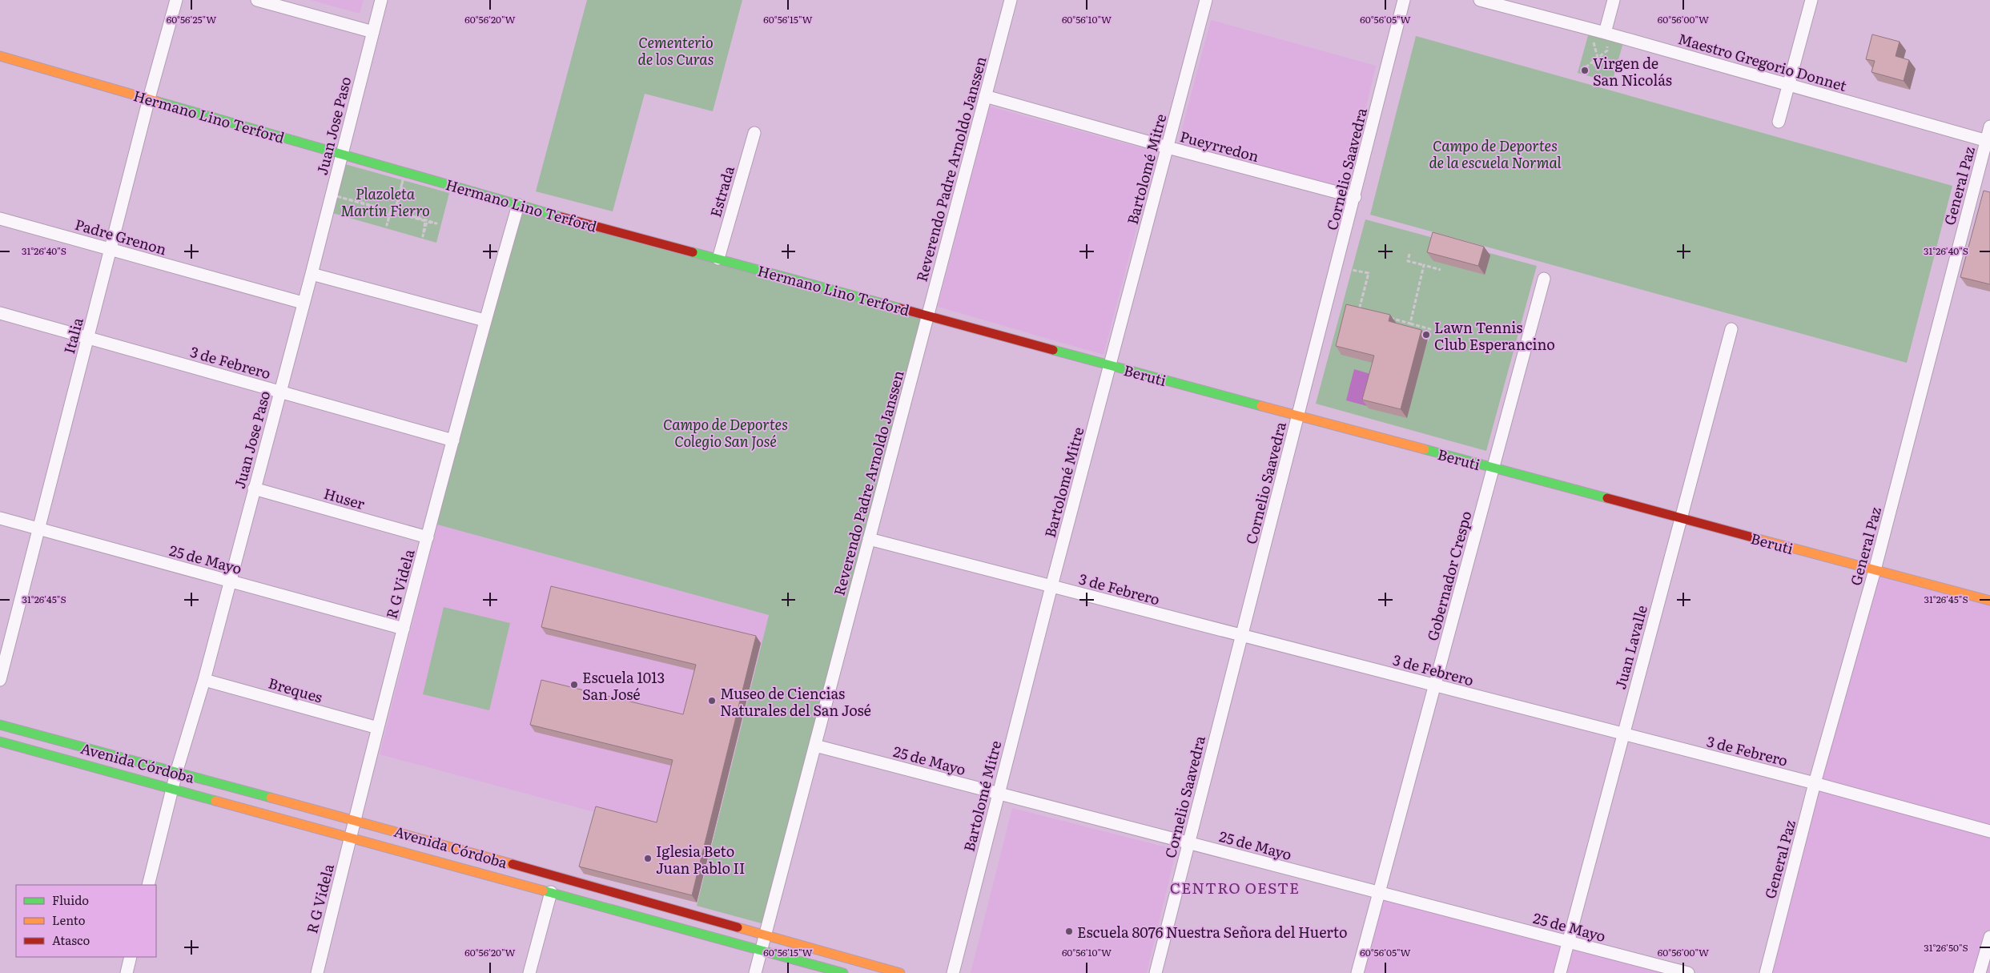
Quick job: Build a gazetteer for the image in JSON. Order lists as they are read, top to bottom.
{
  "streets": {
    "street": [
      "Maestro Gregorio Donnet",
      "Hermano Lino Terford",
      "Juan Jose Paso",
      "Pueyrredon",
      "Reverendo Padre Arnoldo Janssen",
      "Bartolomé Mitre",
      "Cornelio Saavedra",
      "General Paz",
      "Estrada",
      "Padre Grenon",
      "Italia",
      "3 de Febrero",
      "Beruti",
      "Huser",
      "25 de Mayo",
      "Gobernador Crespo",
      "R G Videla",
      "Juan Lavalle",
      "Breques",
      "Avenida Córdoba"
    ]
  },
  "crossings": [
    ["Maestro Gregorio Donnet", "General Paz"],
    ["Hermano Lino Terford", "Juan Jose Paso"],
    ["Hermano Lino Terford", "Reverendo Padre Arnoldo Janssen"],
    ["Hermano Lino Terford", "Estrada"],
    ["Hermano Lino Terford", "Italia"],
    ["Hermano Lino Terford", "Beruti"],
    ["Hermano Lino Terford", "R G Videla"],
    ["Juan Jose Paso", "Padre Grenon"],
    ["Juan Jose Paso", "3 de Febrero"],
    ["Juan Jose Paso", "Huser"],
    ["Juan Jose Paso", "25 de Mayo"],
    ["Juan Jose Paso", "Breques"],
    ["Juan Jose Paso", "Avenida Córdoba"],
    ["Pueyrredon", "Reverendo Padre Arnoldo Janssen"],
    ["Pueyrredon", "Bartolomé Mitre"],
    ["Pueyrredon", "Cornelio Saavedra"],
    ["Reverendo Padre Arnoldo Janssen", "3 de Febrero"],
    ["Reverendo Padre Arnoldo Janssen", "Beruti"],
    ["Reverendo Padre Arnoldo Janssen", "25 de Mayo"],
    ["Reverendo Padre Arnoldo Janssen", "Avenida Córdoba"],
    ["Bartolomé Mitre", "3 de Febrero"],
    ["Bartolomé Mitre", "Beruti"],
    ["Bartolomé Mitre", "25 de Mayo"],
    ["Cornelio Saavedra", "3 de Febrero"],
    ["Cornelio Saavedra", "Beruti"],
    ["Cornelio Saavedra", "25 de Mayo"],
    ["General Paz", "3 de Febrero"],
    ["General Paz", "Beruti"],
    ["Padre Grenon", "Italia"],
    ["Italia", "3 de Febrero"],
    ["Italia", "25 de Mayo"],
    ["3 de Febrero", "Gobernador Crespo"],
    ["3 de Febrero", "R G Videla"],
    ["3 de Febrero", "Juan Lavalle"],
    ["Beruti", "Gobernador Crespo"],
    ["Beruti", "Juan Lavalle"],
    ["Huser", "R G Videla"],
    ["25 de Mayo", "Gobernador Crespo"],
    ["25 de Mayo", "R G Videla"],
    ["25 de Mayo", "Juan Lavalle"],
    ["R G Videla", "Breques"],
    ["R G Videla", "Avenida Córdoba"]
  ],
  "districts": ["CENTRO OESTE"],
  "parks": [
    "Cementerio de los Curas",
    "Campo de Deportes de la escuela Normal",
    "Plazoleta Martín Fierro",
    "Campo de Deportes Colegio San José"
  ],
  "places": [
    "Virgen de San Nicolás",
    "Lawn Tennis Club Esperancino",
    "Escuela 1013 San José",
    "Museo de Ciencias Naturales del San José",
    "Iglesia Beto Juan Pablo II",
    "Escuela 8076 Nuestra Señora del Huerto"
  ],
  "legend": ["Fluido", "Lento", "Atasco"],
  "coordinates": [
    "60°56'25\"W",
    "60°56'20\"W",
    "60°56'15\"W",
    "60°56'10\"W",
    "60°56'05\"W",
    "60°56'00\"W",
    "31°26'40\"S",
    "31°26'45\"S",
    "31°26'50\"S"
  ]
}
